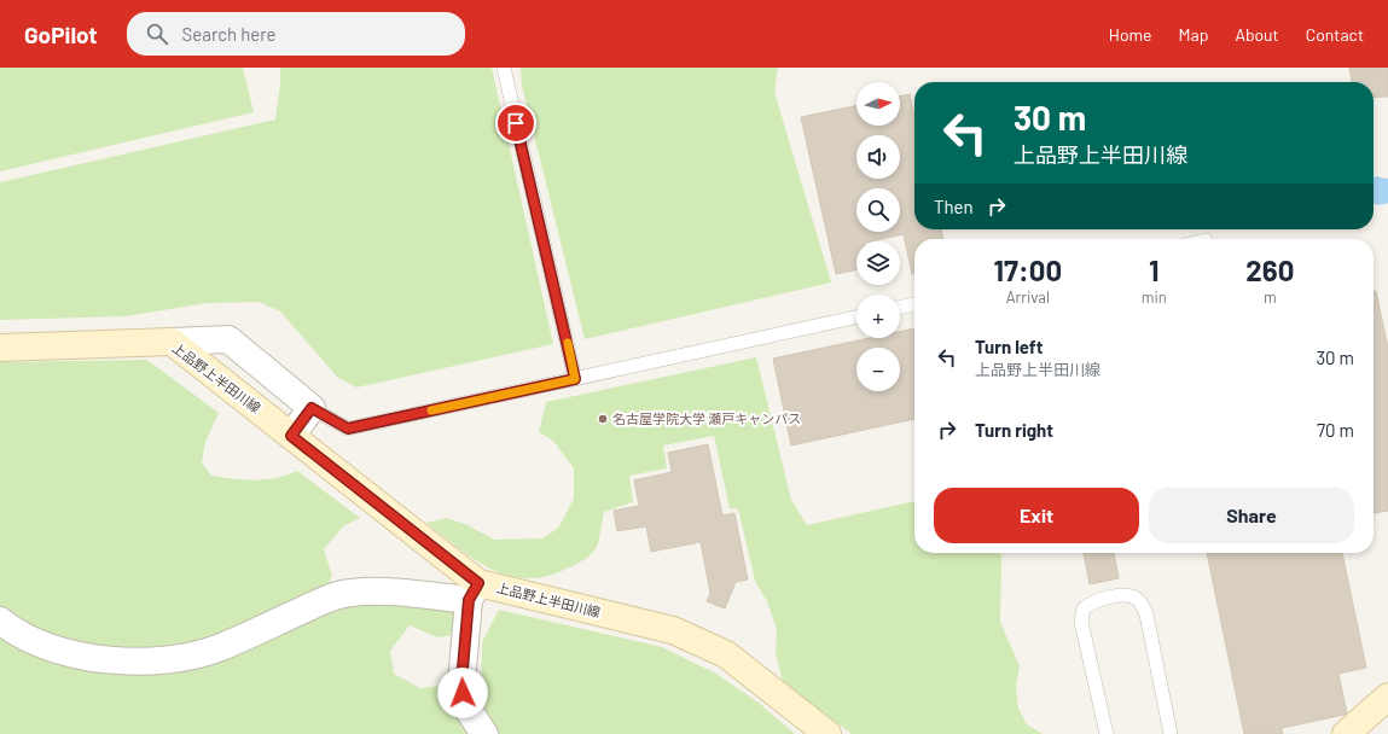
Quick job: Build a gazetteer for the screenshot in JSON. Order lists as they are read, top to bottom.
{
  "streets": {
    "street": ["上品野上半田川線"]
  },
  "places": ["名古屋学院大学 瀬戸キャンパス"],
  "north": "right",
  "page": {
    "header": "GoPilot",
    "search": "Search here",
    "nav": [
      "Home",
      "Map",
      "About",
      "Contact"
    ],
    "map_buttons": ["+", "−"],
    "turn": ["30 m", "上品野上半田川線"],
    "then": "Then",
    "eta": [
      "17:00",
      "Arrival",
      "1",
      "min",
      "260",
      "m"
    ],
    "list": [
      {
        "name": "Turn left",
        "note": "上品野上半田川線",
        "value": "30 m"
      },
      {
        "name": "Turn right",
        "value": "70 m"
      }
    ],
    "buttons": ["Exit", "Share"]
  }
}
